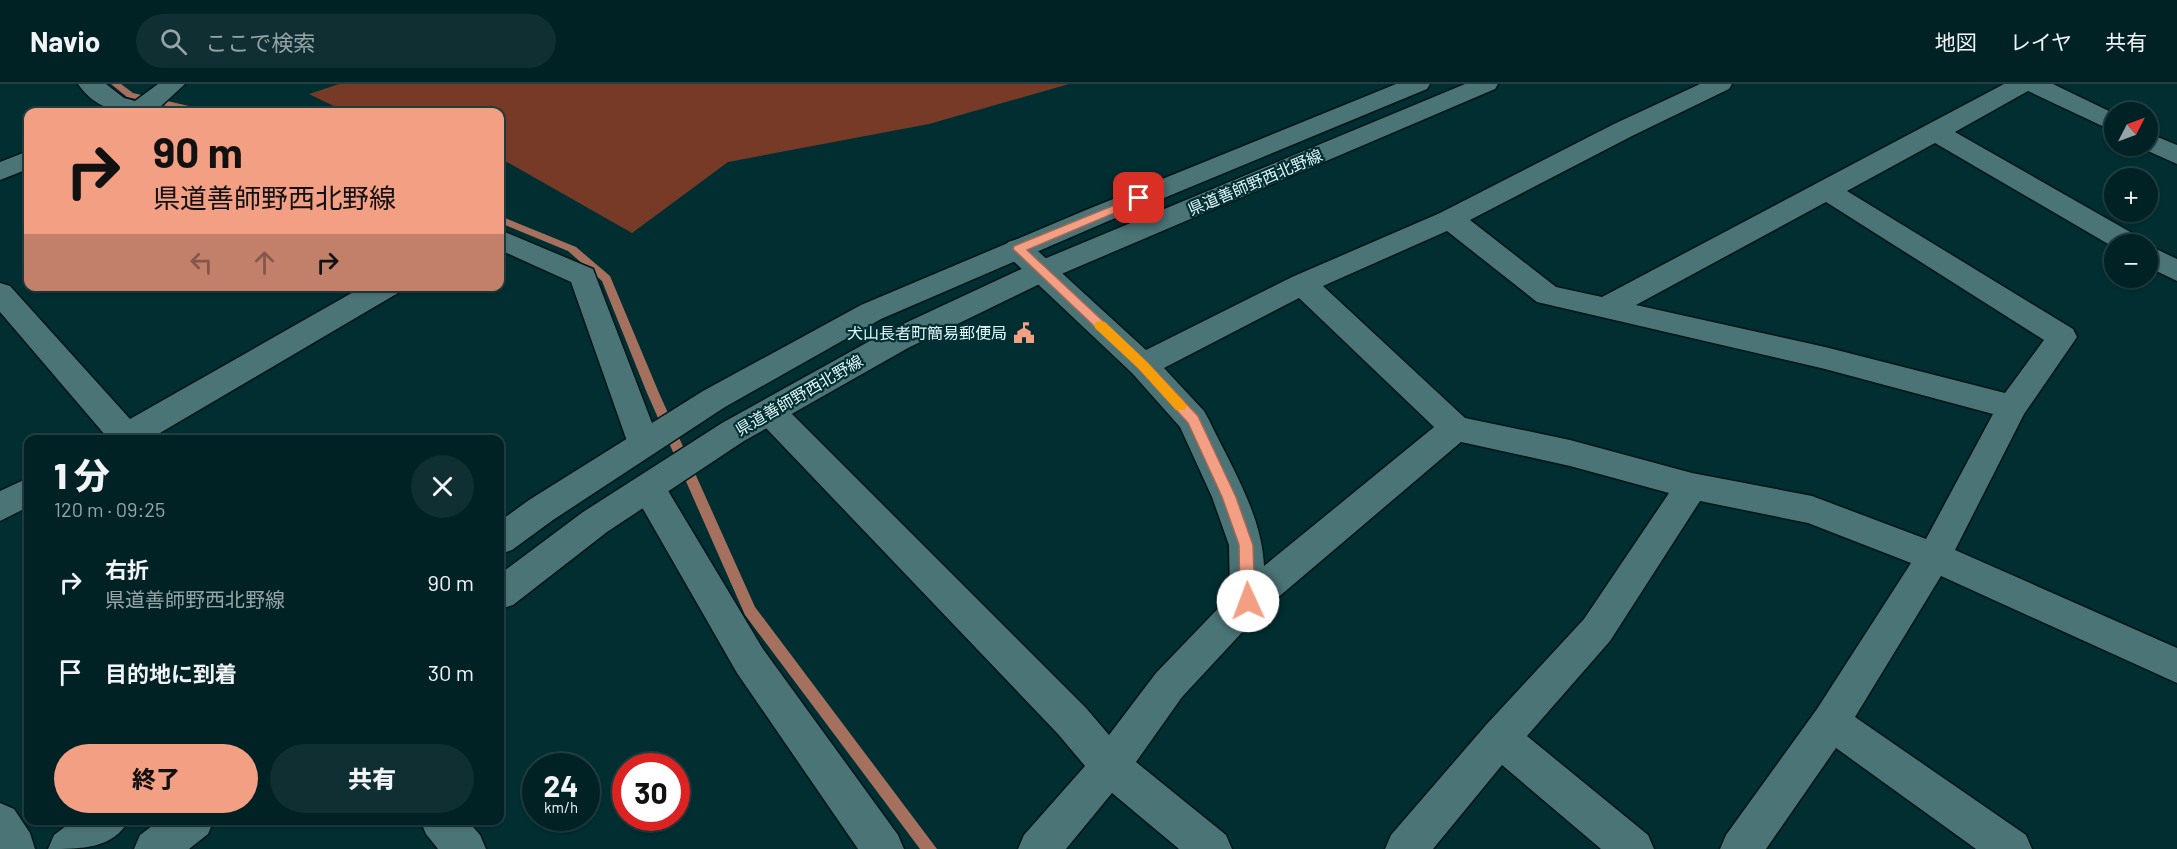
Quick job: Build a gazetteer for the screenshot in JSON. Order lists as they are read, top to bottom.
{
  "streets": {
    "street": ["県道善師野西北野線"]
  },
  "places": {
    "public building": ["犬山長者町簡易郵便局"]
  },
  "north": "top right",
  "page": {
    "header": "Navio",
    "search": "ここで検索",
    "nav": ["地図", "レイヤ", "共有"],
    "map_buttons": ["+", "−"],
    "turn": ["90 m", "県道善師野西北野線"],
    "heading": ["1 分", "120 m · 09:25"],
    "list": [
      {
        "name": "右折",
        "note": "県道善師野西北野線",
        "value": "90 m"
      },
      {
        "name": "目的地に到着",
        "value": "30 m"
      }
    ],
    "buttons": ["終了", "共有"],
    "speed": "24 km/h",
    "limit": "30"
  }
}
